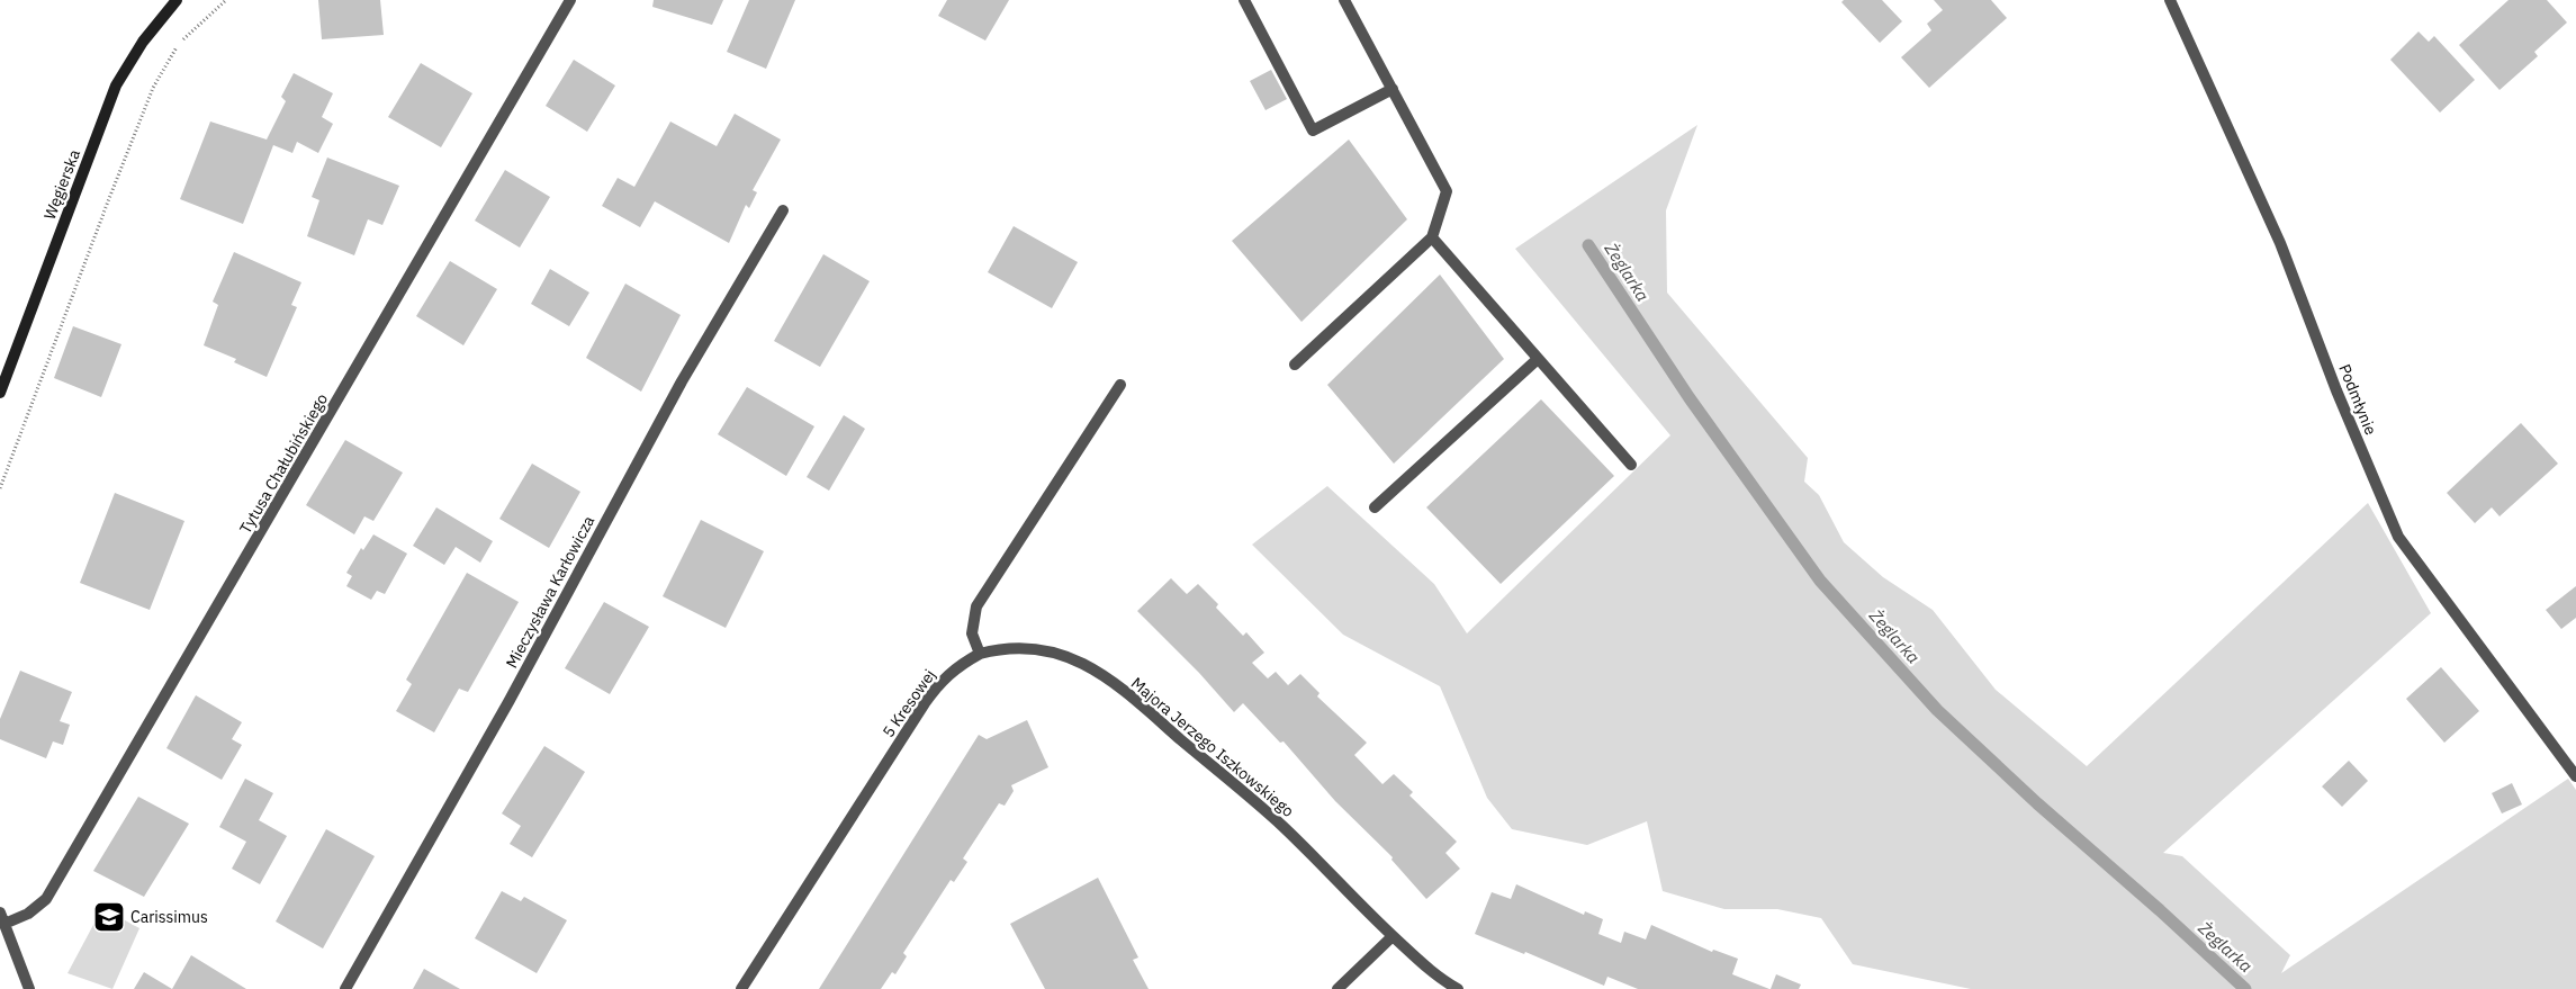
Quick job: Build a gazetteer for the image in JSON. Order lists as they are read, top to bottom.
{
  "streets": {
    "main road": ["Węgierska"],
    "street": [
      "Podmłynie",
      "Tytusa Chałubińskiego",
      "Mieczysława Karłowicza",
      "5 Kresowej",
      "Majora Jerzego Iszkowskiego"
    ]
  },
  "crossings": [
    ["5 Kresowej", "Majora Jerzego Iszkowskiego"]
  ],
  "water": ["Żeglarka"],
  "places": {
    "school or university": ["Carissimus"]
  }
}
